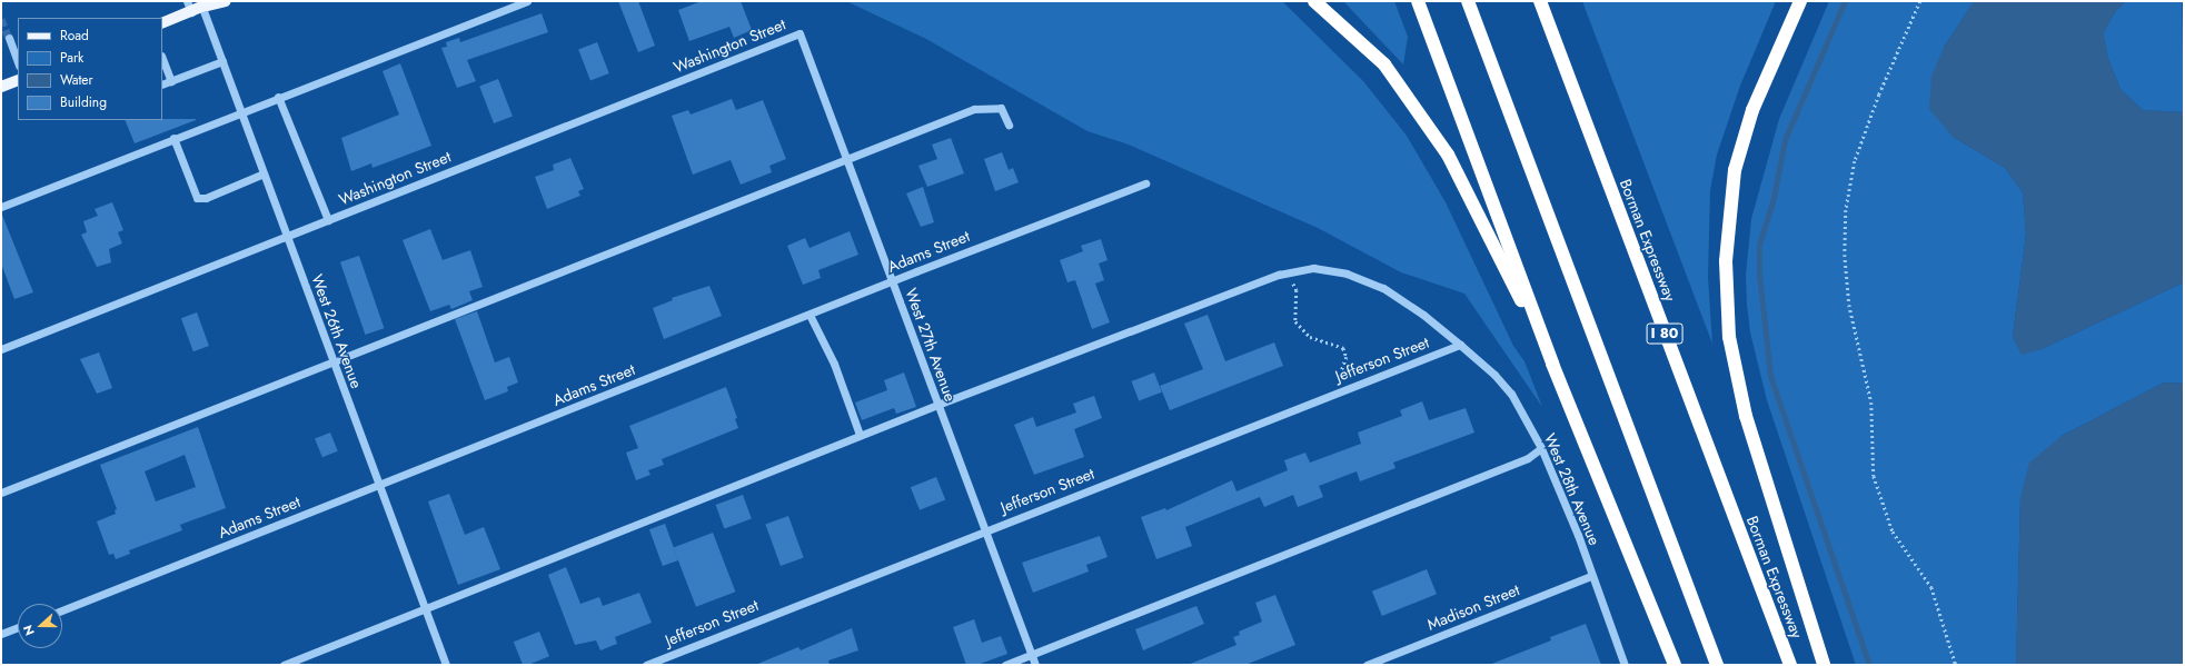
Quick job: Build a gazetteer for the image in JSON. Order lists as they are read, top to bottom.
{
  "streets": {
    "highway": ["Borman Expressway", "I 80"],
    "street": [
      "Washington Street",
      "Adams Street",
      "West 26th Avenue",
      "West 27th Avenue",
      "Jefferson Street",
      "West 28th Avenue",
      "Madison Street"
    ]
  },
  "crossings": [
    ["Washington Street", "West 26th Avenue"],
    ["Washington Street", "West 27th Avenue"],
    ["Adams Street", "West 26th Avenue"],
    ["Adams Street", "West 27th Avenue"],
    ["West 26th Avenue", "West 28th Avenue"],
    ["West 27th Avenue", "Jefferson Street"],
    ["West 27th Avenue", "West 28th Avenue"],
    ["Jefferson Street", "West 28th Avenue"],
    ["West 28th Avenue", "Madison Street"]
  ],
  "legend": [
    "Road",
    "Park",
    "Water",
    "Building"
  ],
  "north": "left"
}
